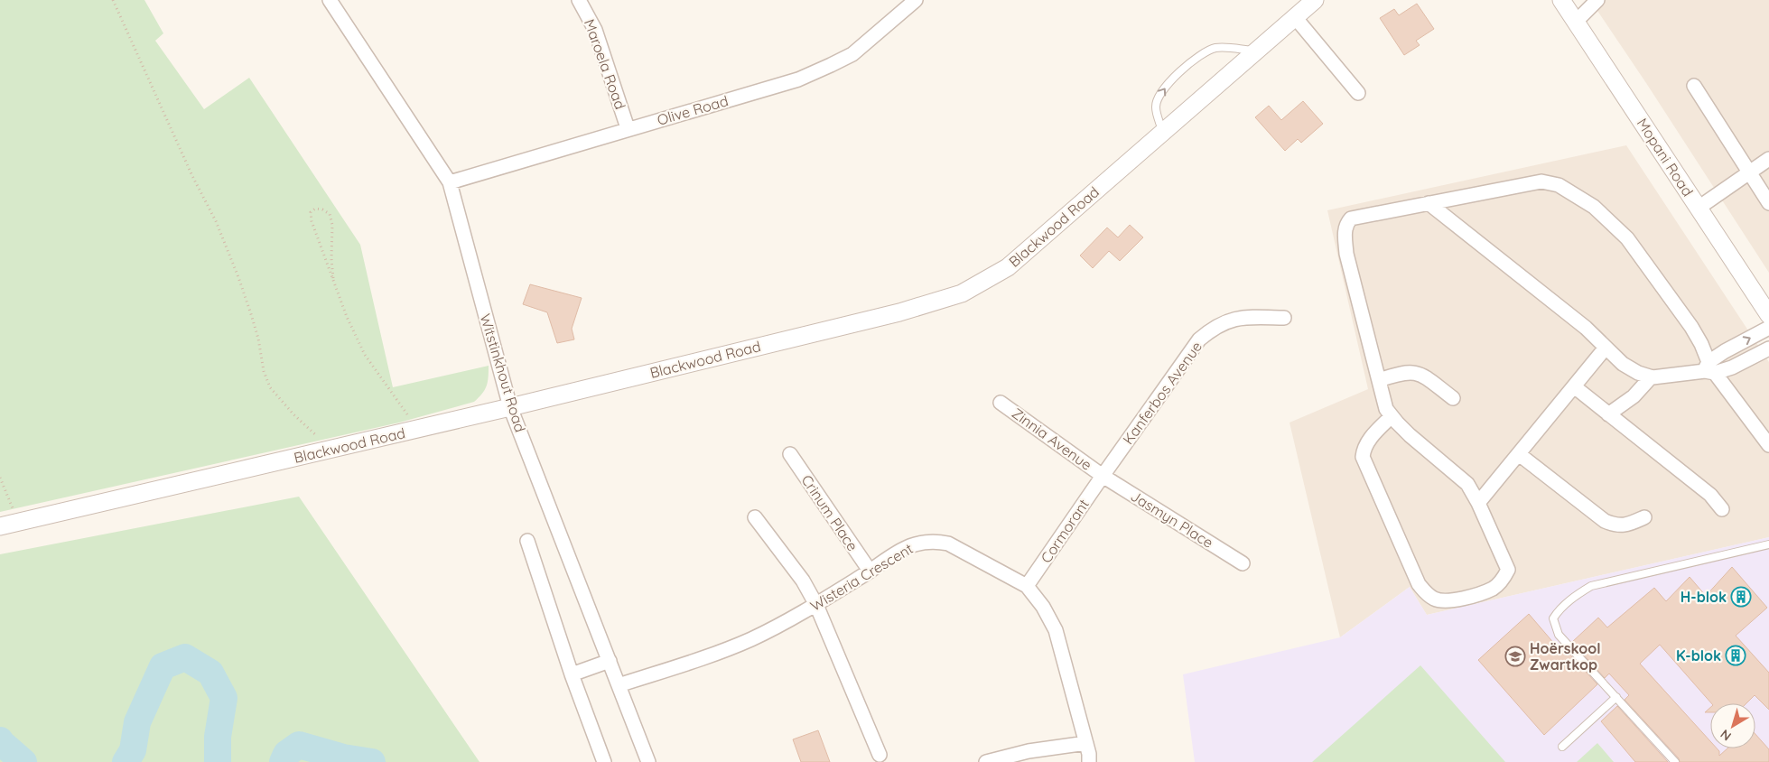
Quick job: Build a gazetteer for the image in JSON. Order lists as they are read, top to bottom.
{
  "streets": {
    "street": [
      "Maroela Road",
      "Olive Road",
      "Mopani Road",
      "Blackwood Road",
      "Witstinkhout Road",
      "Kanferbos Avenue",
      "Zinnia Avenue",
      "Crinum Place",
      "Jasmyn Place",
      "Cormorant",
      "Wisteria Crescent"
    ]
  },
  "crossings": [
    ["Maroela Road", "Olive Road"],
    ["Olive Road", "Witstinkhout Road"],
    ["Blackwood Road", "Witstinkhout Road"],
    ["Witstinkhout Road", "Wisteria Crescent"],
    ["Kanferbos Avenue", "Zinnia Avenue"],
    ["Kanferbos Avenue", "Jasmyn Place"],
    ["Kanferbos Avenue", "Cormorant"],
    ["Zinnia Avenue", "Jasmyn Place"],
    ["Zinnia Avenue", "Cormorant"],
    ["Crinum Place", "Wisteria Crescent"],
    ["Jasmyn Place", "Cormorant"],
    ["Cormorant", "Wisteria Crescent"]
  ],
  "places": {
    "building": ["H-blok", "K-blok"],
    "school or university": ["Hoërskool Zwartkop"]
  },
  "north": "bottom left"
}
